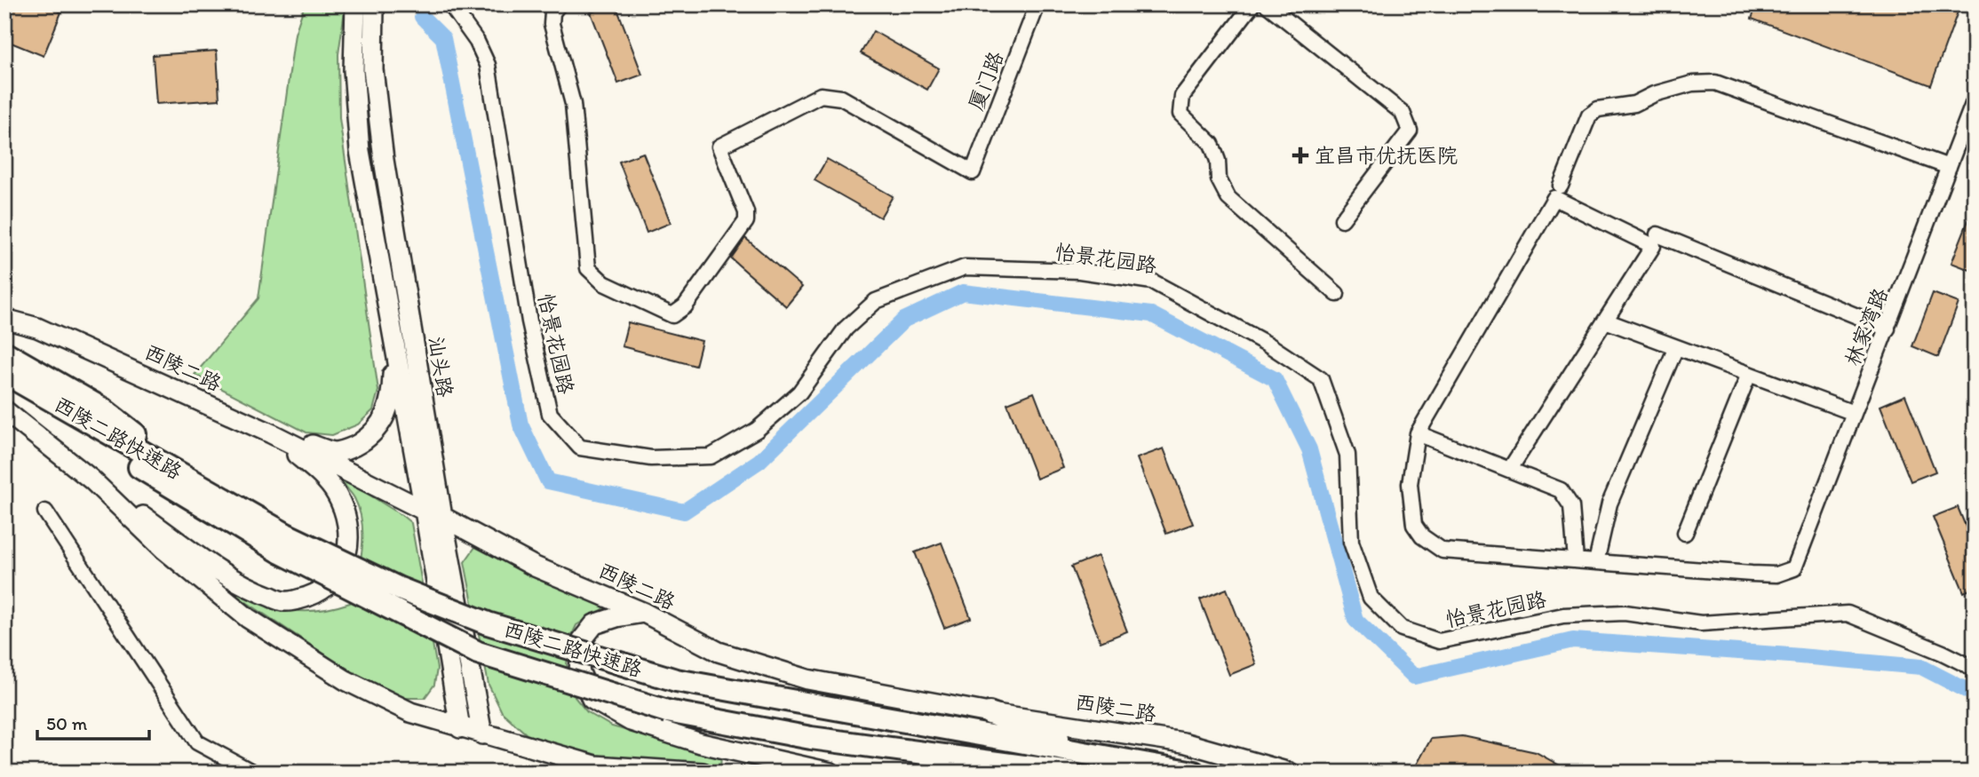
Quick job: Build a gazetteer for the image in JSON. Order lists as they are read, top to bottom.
{
  "streets": {
    "highway": ["西陵二路快速路"],
    "main road": ["汕头路", "西陵二路"],
    "street": ["厦门路", "怡景花园路", "林家湾路"]
  },
  "crossings": [
    ["汕头路", "西陵二路"]
  ],
  "places": {
    "health": ["宜昌市优抚医院"]
  },
  "scale_bar": "50 m"
}
